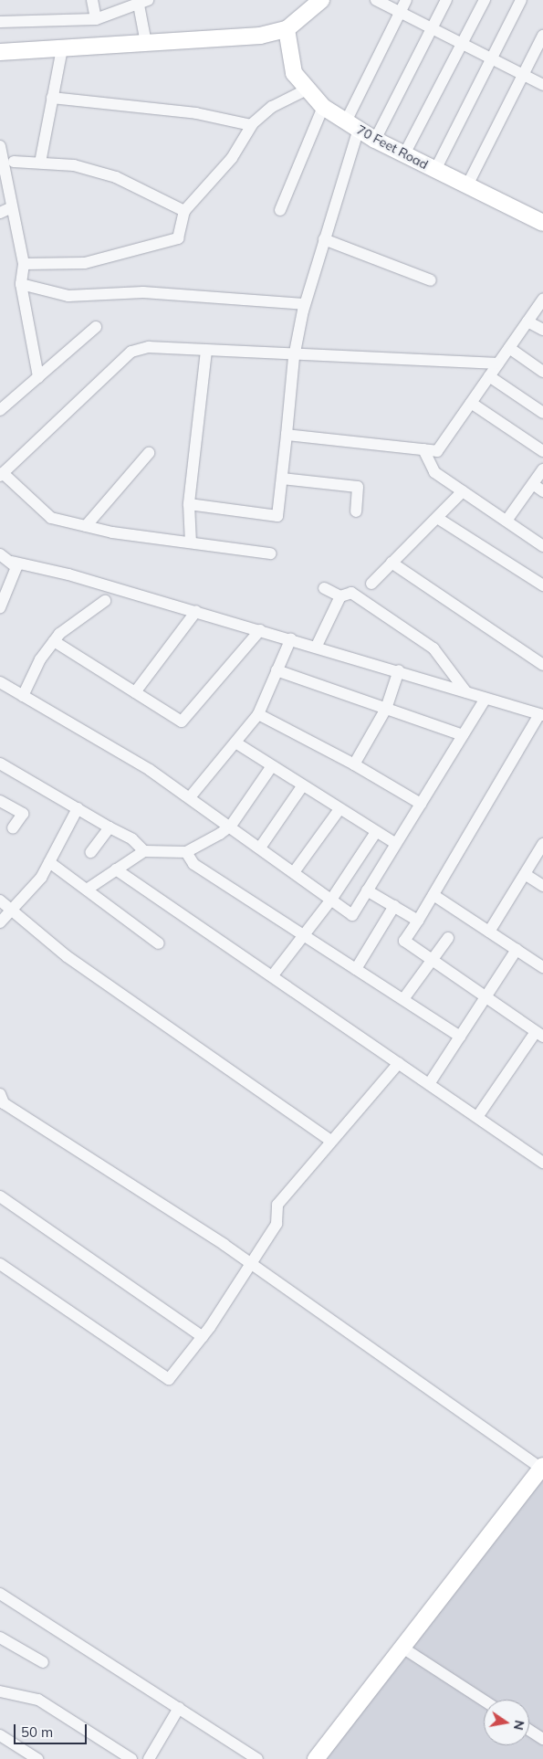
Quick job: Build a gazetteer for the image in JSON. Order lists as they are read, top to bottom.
{
  "streets": {
    "main road": ["70 Feet Road"]
  },
  "scale_bar": "50 m",
  "north": "right"
}
